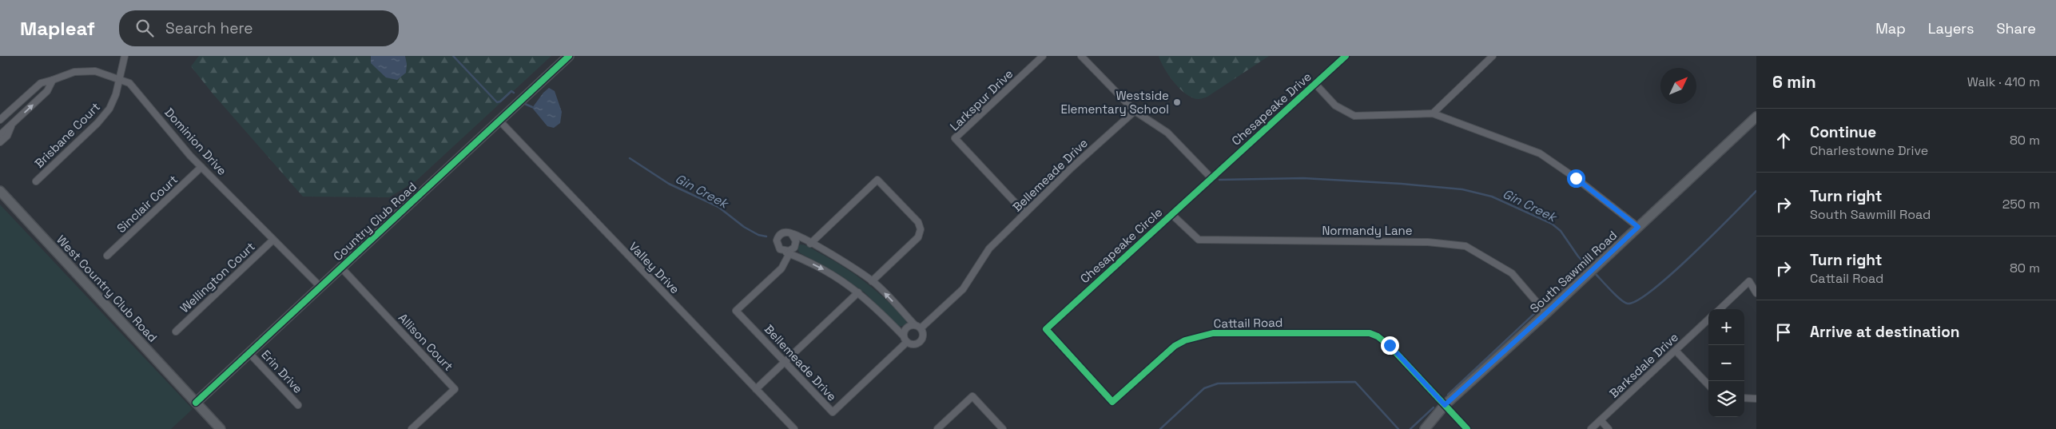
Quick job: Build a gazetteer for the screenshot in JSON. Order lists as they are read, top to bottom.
{
  "streets": {
    "street": [
      "Larkspur Drive",
      "Chesapeake Drive",
      "Brisbane Court",
      "Dominion Drive",
      "Bellemeade Drive",
      "Sinclair Court",
      "Country Club Road",
      "Normandy Lane",
      "Chesapeake Circle",
      "Valley Drive",
      "South Sawmill Road",
      "Wellington Court",
      "West Country Club Road",
      "Cattail Road",
      "Allison Court",
      "Barksdale Drive",
      "Erin Drive"
    ]
  },
  "crossings": [
    ["Larkspur Drive", "Bellemeade Drive"],
    ["Chesapeake Drive", "Chesapeake Circle"],
    ["Brisbane Court", "Dominion Drive"],
    ["Dominion Drive", "Sinclair Court"],
    ["Dominion Drive", "Country Club Road"],
    ["Dominion Drive", "Wellington Court"],
    ["Country Club Road", "Valley Drive"],
    ["Country Club Road", "West Country Club Road"],
    ["Country Club Road", "Allison Court"],
    ["Country Club Road", "Erin Drive"],
    ["Normandy Lane", "Chesapeake Circle"],
    ["Normandy Lane", "South Sawmill Road"],
    ["Chesapeake Circle", "Cattail Road"],
    ["South Sawmill Road", "Cattail Road"]
  ],
  "water": ["Gin Creek"],
  "places": ["Westside Elementary School"],
  "north": "top right",
  "page": {
    "header": "Mapleaf",
    "search": "Search here",
    "nav": ["Map", "Layers", "Share"],
    "heading": ["6 min", "Walk · 410 m"],
    "list": [
      ["Continue", "Charlestowne Drive", "80 m"],
      ["Turn right", "South Sawmill Road", "250 m"],
      ["Turn right", "Cattail Road", "80 m"],
      "Arrive at destination"
    ],
    "map_buttons": ["+", "−"]
  }
}
